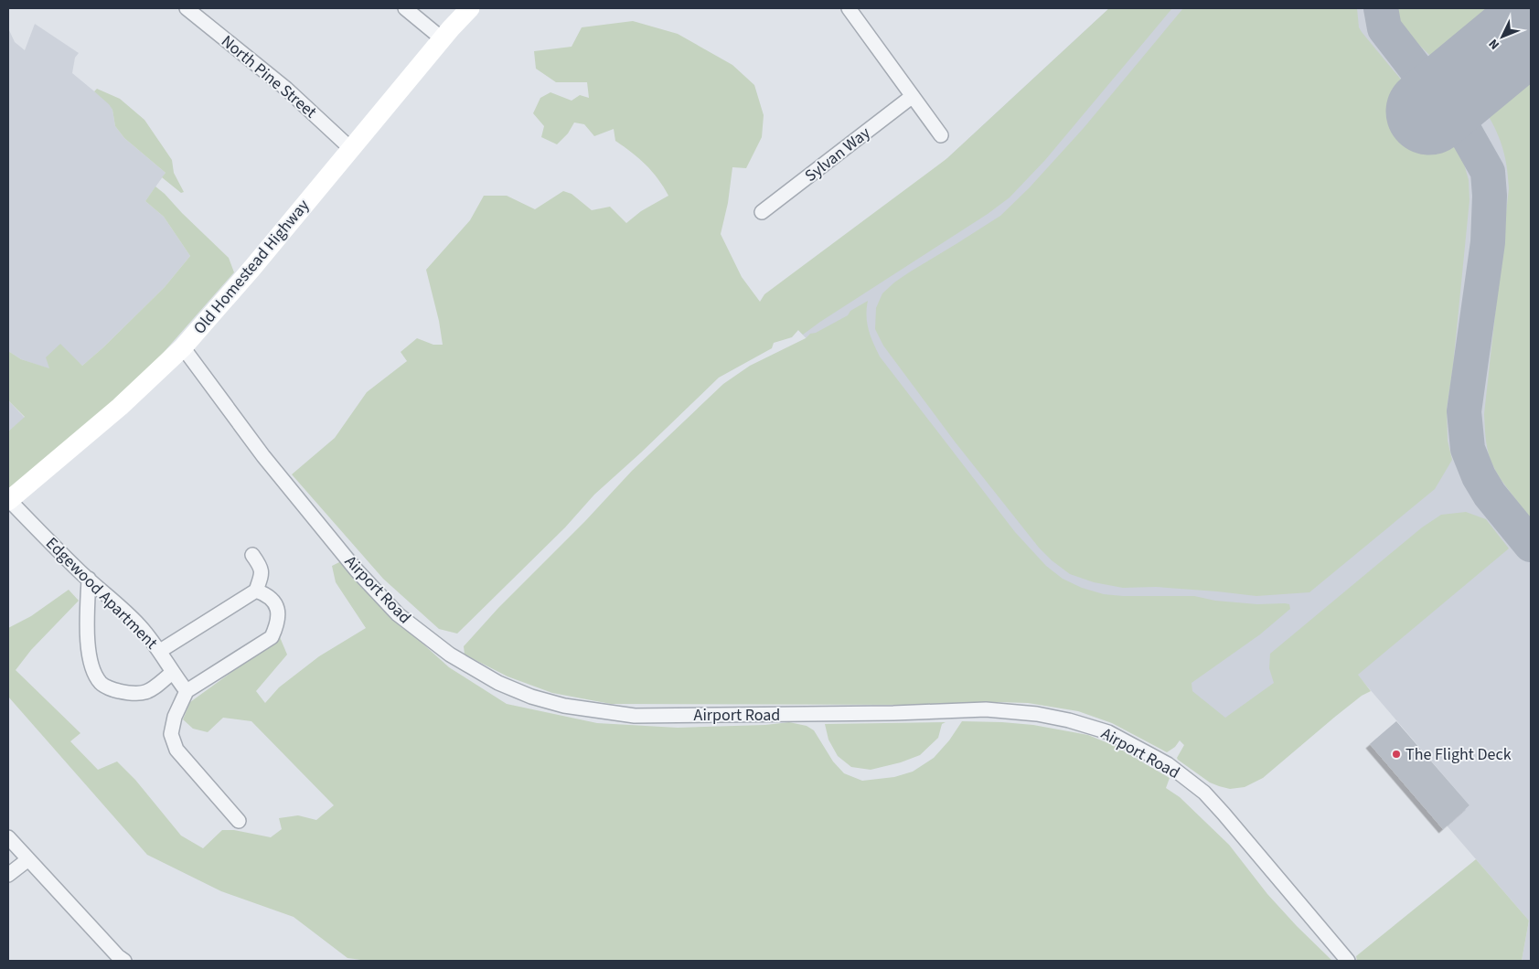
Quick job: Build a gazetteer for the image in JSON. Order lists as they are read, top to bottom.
{
  "streets": {
    "main road": ["Old Homestead Highway"],
    "street": [
      "North Pine Street",
      "Sylvan Way",
      "Airport Road",
      "Edgewood Apartment"
    ]
  },
  "crossings": [
    ["North Pine Street", "Old Homestead Highway"],
    ["Old Homestead Highway", "Airport Road"],
    ["Old Homestead Highway", "Edgewood Apartment"]
  ],
  "places": ["The Flight Deck"],
  "north": "bottom left"
}
